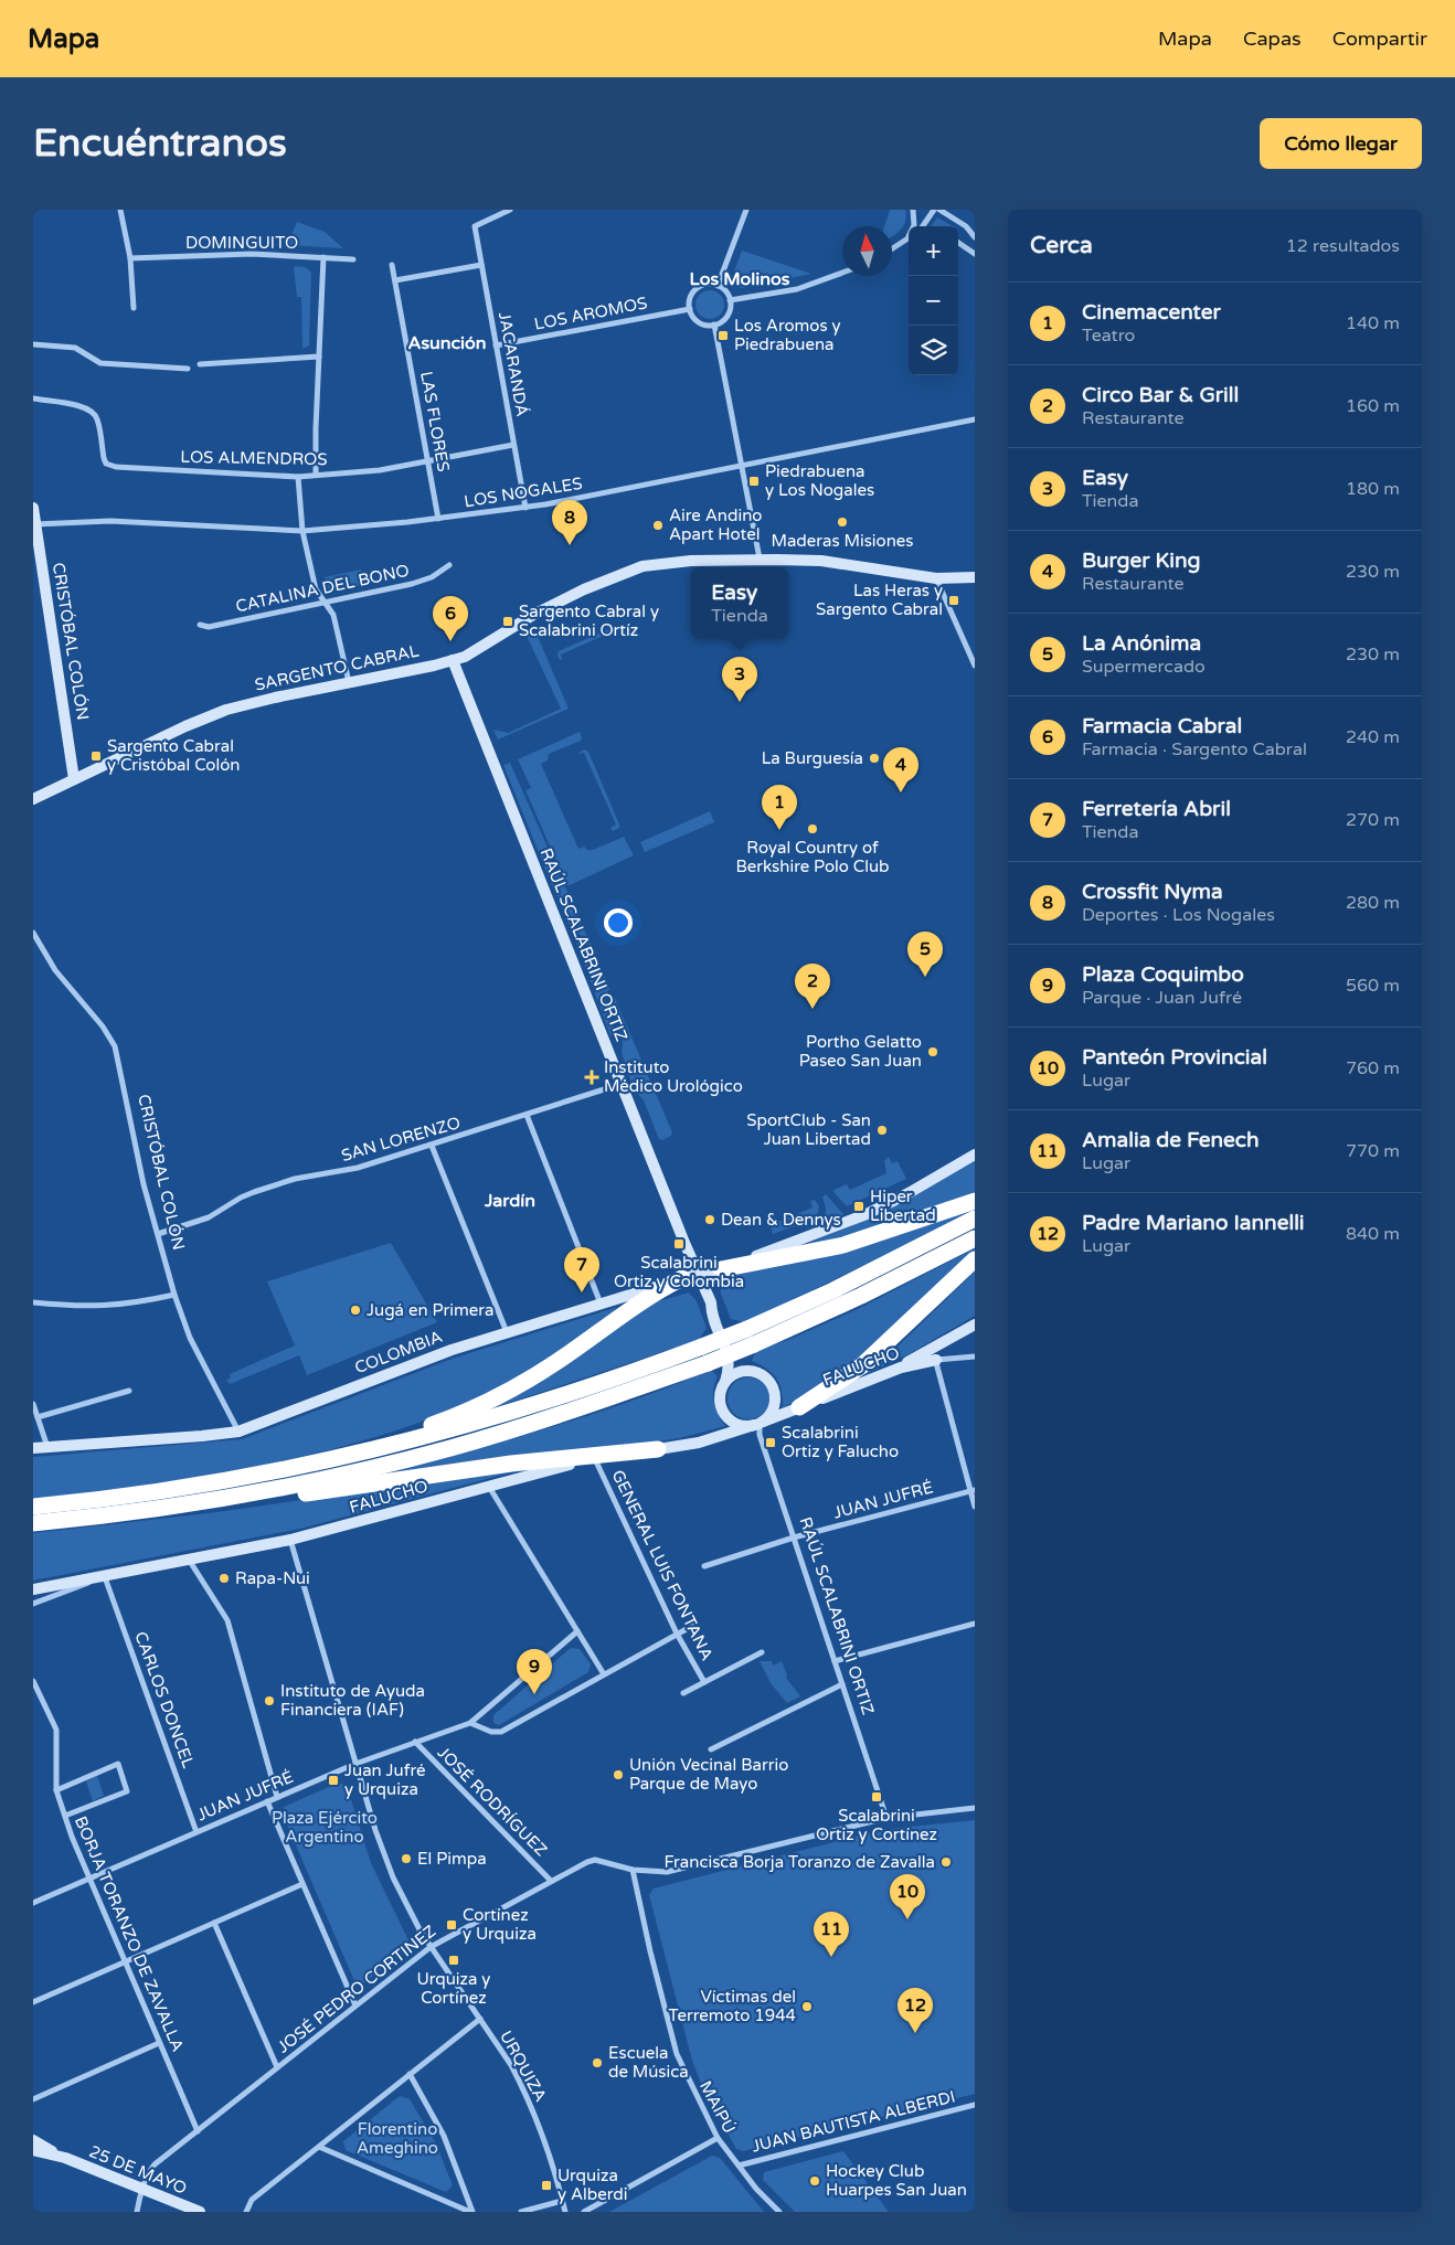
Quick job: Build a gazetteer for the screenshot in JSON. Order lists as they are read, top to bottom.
{
  "streets": {
    "street": [
      "DOMINGUITO",
      "LOS AROMOS",
      "JACARANDÁ",
      "LAS FLORES",
      "LOS ALMENDROS",
      "LOS NOGALES",
      "CATALINA DEL BONO",
      "CRISTÓBAL COLÓN",
      "SARGENTO CABRAL",
      "RAÚL SCALABRINI ORTIZ",
      "SAN LORENZO",
      "COLOMBIA",
      "FALUCHO",
      "JUAN JUFRÉ",
      "GENERAL LUIS FONTANA",
      "CARLOS DONCEL",
      "JOSÉ RODRÍGUEZ",
      "BORJA TORANZO DE ZAVALLA",
      "JOSÉ PEDRO CORTINEZ",
      "URQUIZA",
      "MAIPÚ",
      "JUAN BAUTISTA ALBERDI",
      "25 DE MAYO"
    ]
  },
  "crossings": [
    ["LOS AROMOS", "JACARANDÁ"],
    ["JACARANDÁ", "LOS ALMENDROS"],
    ["JACARANDÁ", "LOS NOGALES"],
    ["LAS FLORES", "LOS ALMENDROS"],
    ["LAS FLORES", "LOS NOGALES"],
    ["LOS NOGALES", "CRISTÓBAL COLÓN"],
    ["CRISTÓBAL COLÓN", "SARGENTO CABRAL"],
    ["CRISTÓBAL COLÓN", "SAN LORENZO"],
    ["CRISTÓBAL COLÓN", "COLOMBIA"],
    ["SARGENTO CABRAL", "RAÚL SCALABRINI ORTIZ"],
    ["RAÚL SCALABRINI ORTIZ", "SAN LORENZO"],
    ["RAÚL SCALABRINI ORTIZ", "COLOMBIA"],
    ["RAÚL SCALABRINI ORTIZ", "FALUCHO"],
    ["RAÚL SCALABRINI ORTIZ", "JUAN JUFRÉ"],
    ["RAÚL SCALABRINI ORTIZ", "JOSÉ PEDRO CORTINEZ"],
    ["FALUCHO", "GENERAL LUIS FONTANA"],
    ["FALUCHO", "CARLOS DONCEL"],
    ["FALUCHO", "URQUIZA"],
    ["JUAN JUFRÉ", "CARLOS DONCEL"],
    ["JUAN JUFRÉ", "JOSÉ RODRÍGUEZ"],
    ["JUAN JUFRÉ", "BORJA TORANZO DE ZAVALLA"],
    ["JUAN JUFRÉ", "URQUIZA"],
    ["JOSÉ RODRÍGUEZ", "JOSÉ PEDRO CORTINEZ"],
    ["BORJA TORANZO DE ZAVALLA", "JOSÉ PEDRO CORTINEZ"],
    ["JOSÉ PEDRO CORTINEZ", "URQUIZA"],
    ["JOSÉ PEDRO CORTINEZ", "MAIPÚ"],
    ["JOSÉ PEDRO CORTINEZ", "25 DE MAYO"],
    ["MAIPÚ", "JUAN BAUTISTA ALBERDI"]
  ],
  "districts": ["Los Molinos", "Asunción", "Jardín"],
  "parks": ["Plaza Ejército Argentino", "Florentino Ameghino"],
  "places": {
    "transit": [
      "Los Aromos y Piedrabuena",
      "Piedrabuena y Los Nogales",
      "Las Heras y Sargento Cabral",
      "Sargento Cabral y Scalabrini Ortíz",
      "Sargento Cabral y Cristóbal Colón",
      "Hiper Libertad",
      "Scalabrini Ortiz y Colombia",
      "Scalabrini Ortiz y Falucho",
      "Juan Jufré y Urquiza",
      "Scalabrini Ortiz y Cortínez",
      "Cortínez y Urquiza",
      "Urquiza y Cortínez",
      "Urquiza y Alberdi"
    ],
    "other": [
      "Maderas Misiones",
      "Aire Andino Apart Hotel",
      "La Burguesía",
      "Royal Country of Berkshire Polo Club",
      "Portho Gelatto Paseo San Juan",
      "SportClub - San Juan Libertad",
      "Dean & Dennys",
      "Jugá en Primera",
      "Rapa-Nui",
      "Instituto de Ayuda Financiera (IAF)",
      "Unión Vecinal Barrio Parque de Mayo",
      "El Pimpa",
      "Francisca Borja Toranzo de Zavalla",
      "Víctimas del Terremoto 1944",
      "Escuela de Música",
      "Hockey Club Huarpes San Juan"
    ],
    "health": ["Instituto Médico Urológico"]
  },
  "north": "top",
  "page": {
    "header": "Mapa",
    "nav": ["Mapa", "Capas", "Compartir"],
    "buttons": "Cómo llegar",
    "title": "Encuéntranos",
    "heading": ["Cerca", "12 resultados"],
    "map_buttons": ["+", "−"],
    "list": [
      {
        "mark": "1",
        "name": "Cinemacenter",
        "note": "Teatro",
        "value": "140 m"
      },
      {
        "mark": "2",
        "name": "Circo Bar & Grill",
        "note": "Restaurante",
        "value": "160 m"
      },
      {
        "mark": "3",
        "name": "Easy",
        "note": "Tienda",
        "value": "180 m"
      },
      {
        "mark": "4",
        "name": "Burger King",
        "note": "Restaurante",
        "value": "230 m"
      },
      {
        "mark": "5",
        "name": "La Anónima",
        "note": "Supermercado",
        "value": "230 m"
      },
      {
        "mark": "6",
        "name": "Farmacia Cabral",
        "note": "Farmacia · Sargento Cabral",
        "value": "240 m"
      },
      {
        "mark": "7",
        "name": "Ferretería Abril",
        "note": "Tienda",
        "value": "270 m"
      },
      {
        "mark": "8",
        "name": "Crossfit Nyma",
        "note": "Deportes · Los Nogales",
        "value": "280 m"
      },
      {
        "mark": "9",
        "name": "Plaza Coquimbo",
        "note": "Parque · Juan Jufré",
        "value": "560 m"
      },
      {
        "mark": "10",
        "name": "Panteón Provincial",
        "note": "Lugar",
        "value": "760 m"
      },
      {
        "mark": "11",
        "name": "Amalia de Fenech",
        "note": "Lugar",
        "value": "770 m"
      },
      {
        "mark": "12",
        "name": "Padre Mariano Iannelli",
        "note": "Lugar",
        "value": "840 m"
      }
    ],
    "pins": [
      "8",
      "6",
      "3",
      "4",
      "1",
      "5",
      "2",
      "7",
      "9",
      "10",
      "11",
      "12"
    ],
    "popup": ["Easy", "Tienda"]
  }
}
